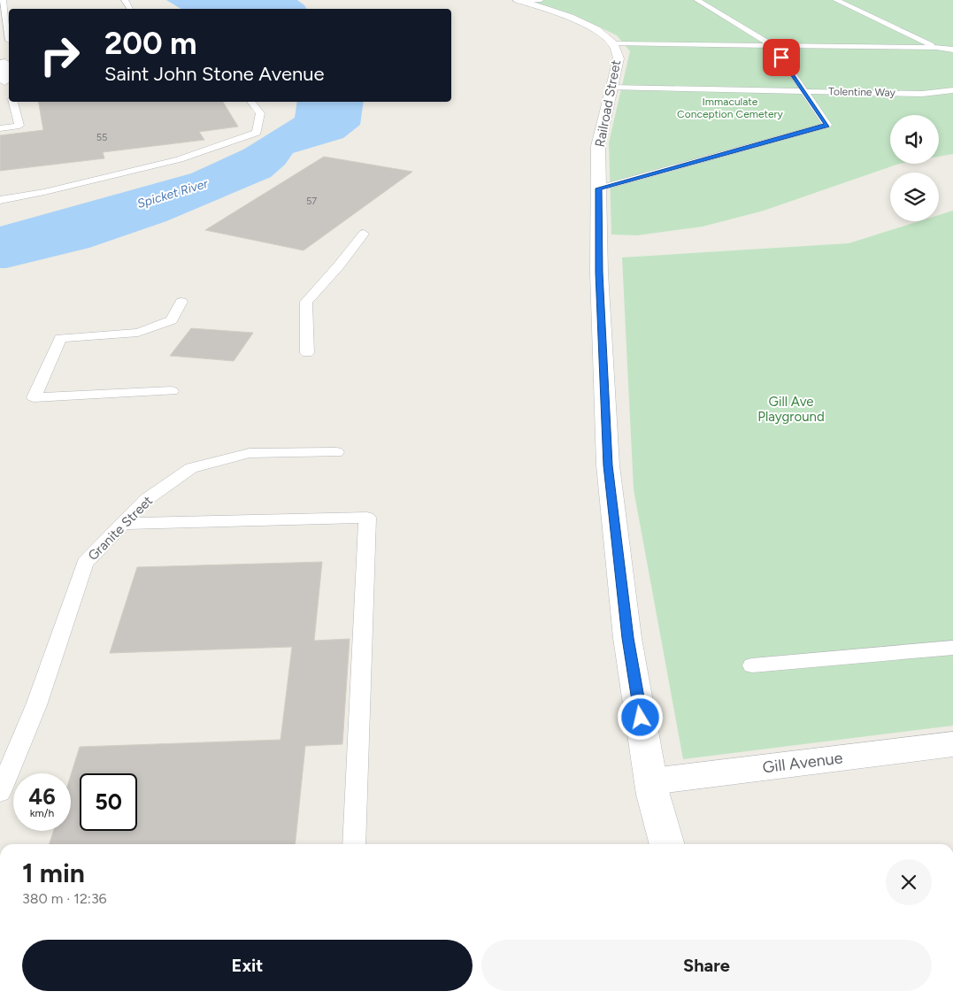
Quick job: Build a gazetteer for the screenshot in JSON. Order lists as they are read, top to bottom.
{
  "streets": {
    "main road": ["Railroad Street", "Gill Avenue"],
    "lane": ["Tolentine Way", "Granite Street"]
  },
  "crossings": [
    ["Tolentine Way", "Railroad Street"],
    ["Railroad Street", "Gill Avenue"]
  ],
  "water": ["Spicket River"],
  "parks": ["Immaculate Conception Cemetery", "Gill Ave Playground"],
  "house_numbers": ["55", "57"],
  "page": {
    "turn": ["200 m", "Saint John Stone Avenue"],
    "speed": "46 km/h",
    "limit": "50",
    "heading": ["1 min", "380 m · 12:36"],
    "buttons": ["Exit", "Share"]
  }
}
